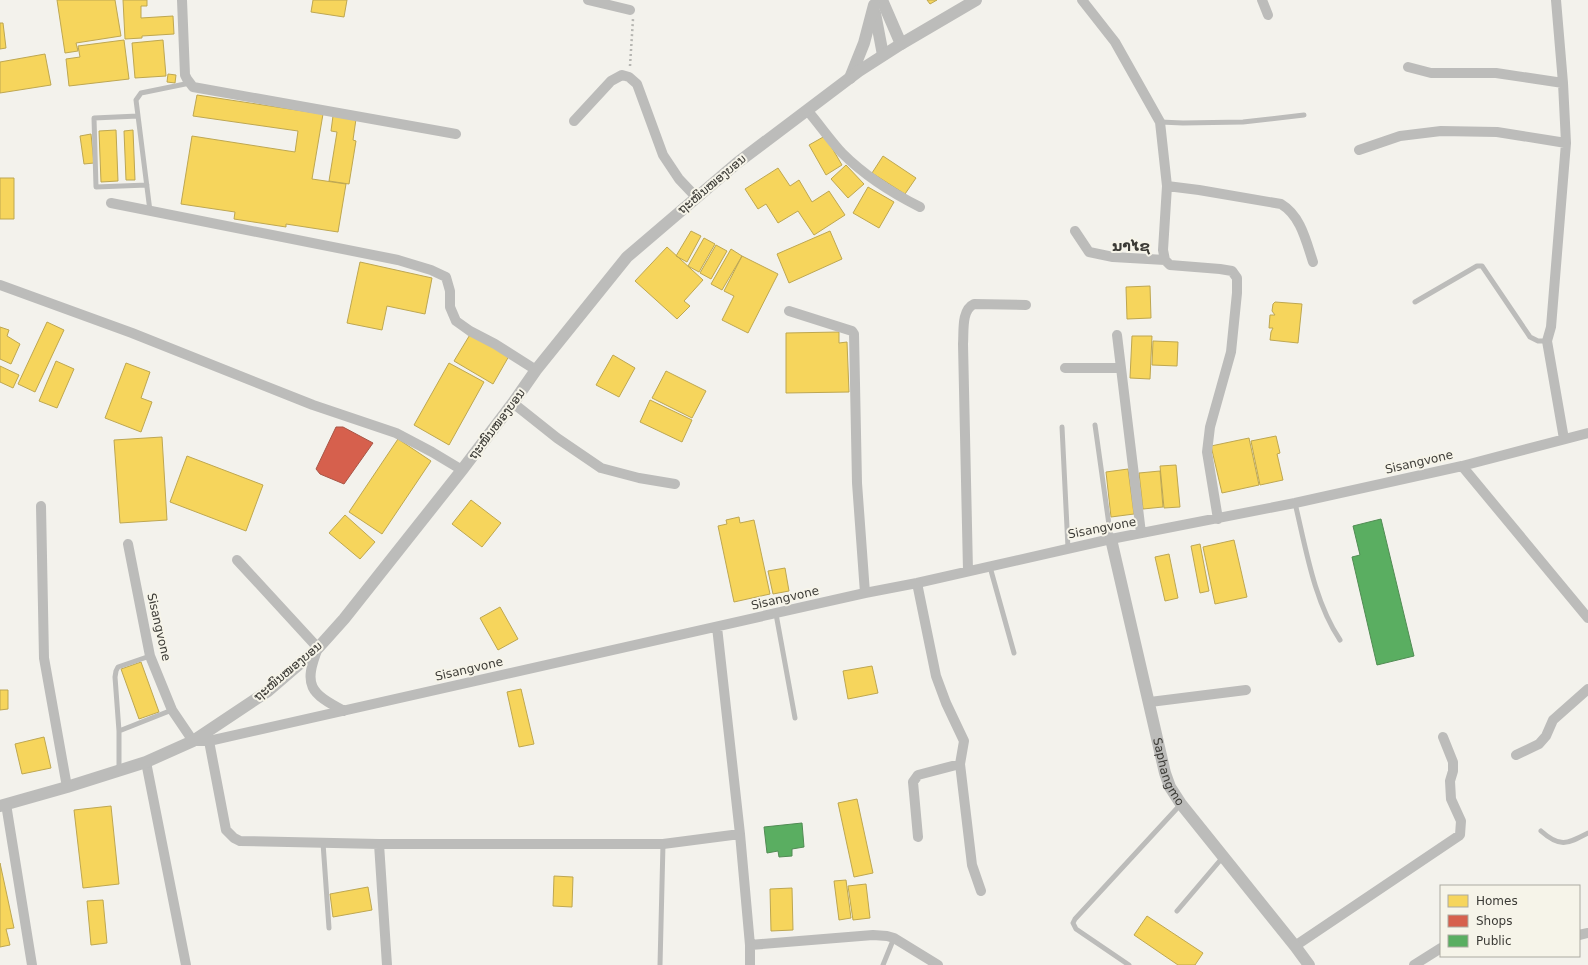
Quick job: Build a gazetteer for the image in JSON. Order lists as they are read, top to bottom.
{
  "streets": {
    "street": ["ຖະໜົນໜອງບອນ", "Sisangvone", "Saphangmo"]
  },
  "crossings": [
    ["ຖະໜົນໜອງບອນ", "Sisangvone"],
    ["Sisangvone", "Saphangmo"]
  ],
  "districts": ["ນາໄຊ"],
  "legend": ["Homes", "Shops", "Public"]
}
